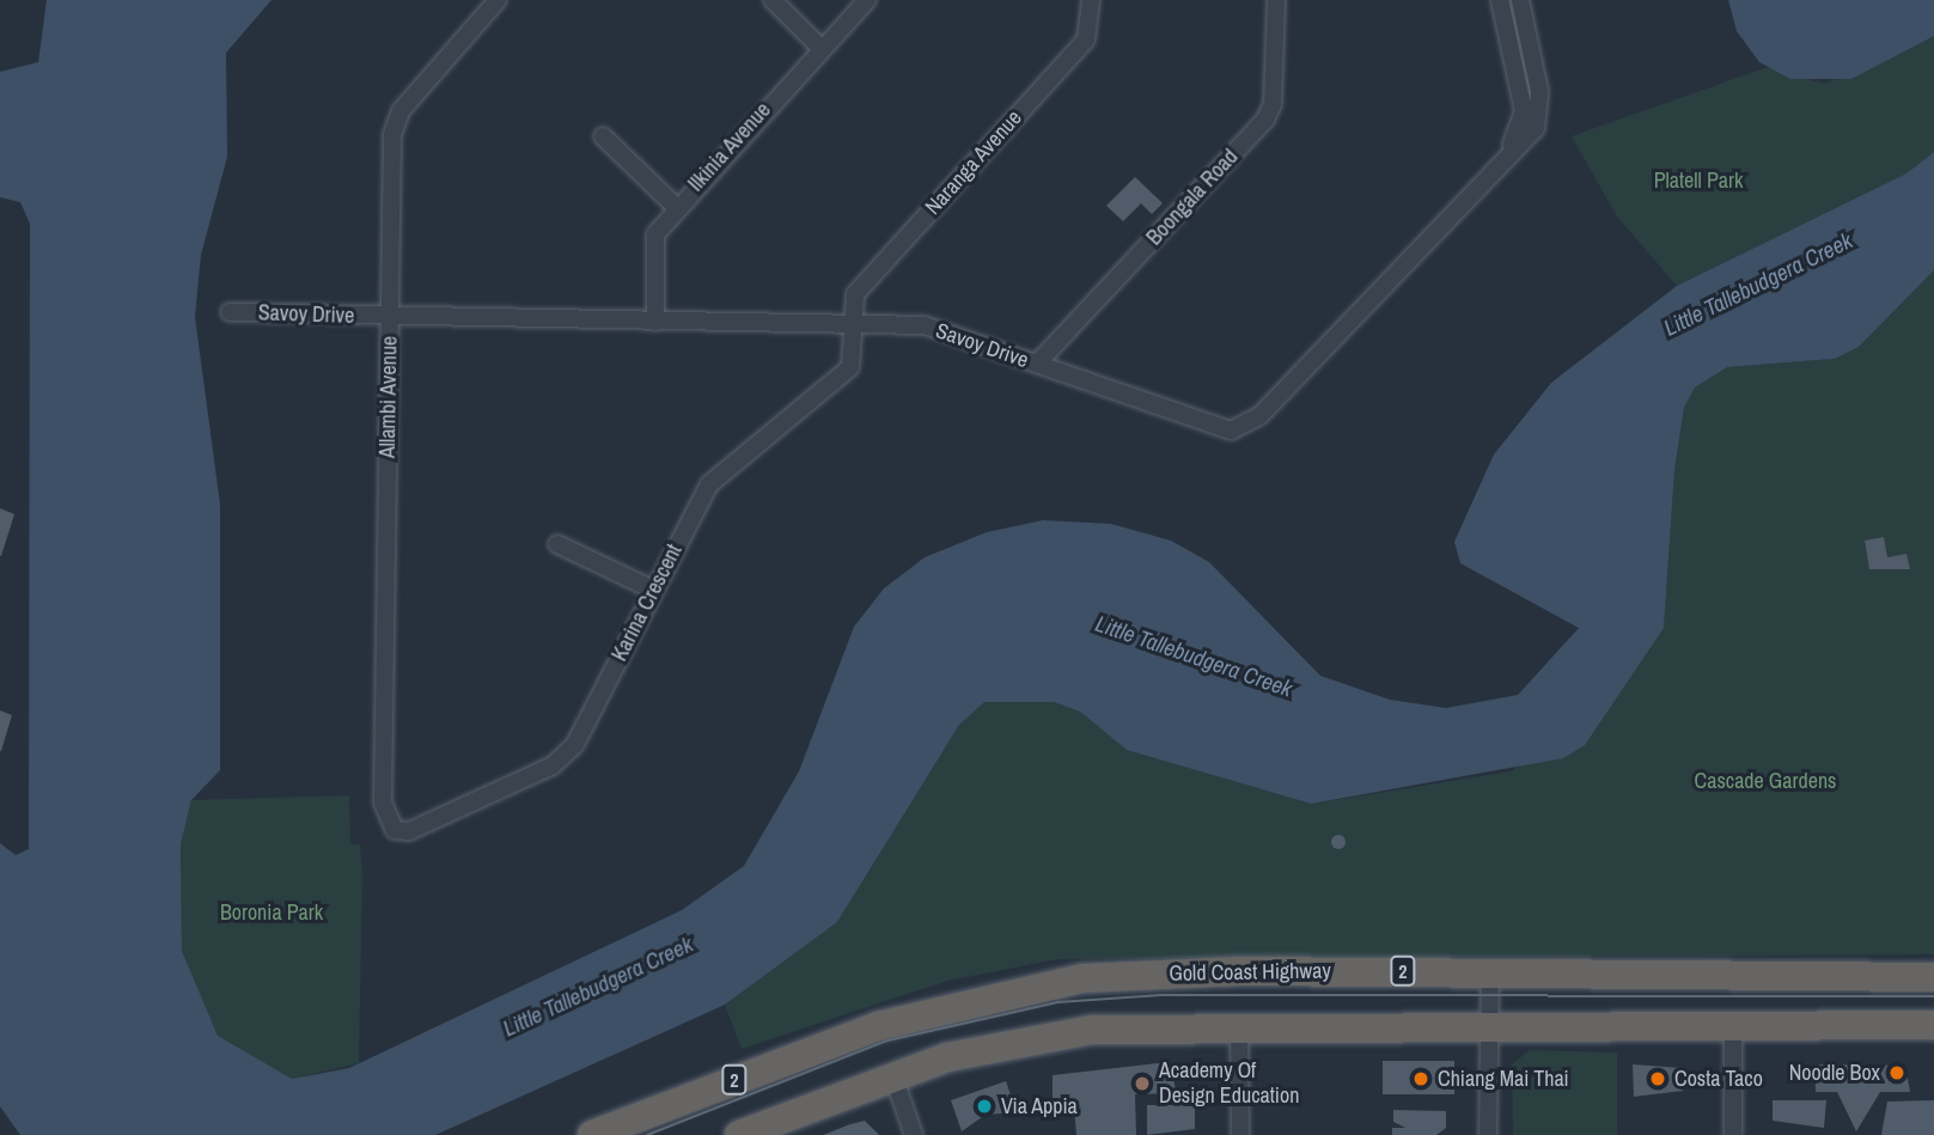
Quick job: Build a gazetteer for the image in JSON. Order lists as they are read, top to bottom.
{
  "streets": {
    "highway": ["2", "Gold Coast Highway"],
    "street": [
      "Ilkinia Avenue",
      "Naranga Avenue",
      "Boongala Road",
      "Savoy Drive",
      "Allambi Avenue",
      "Karina Crescent"
    ]
  },
  "crossings": [
    ["Ilkinia Avenue", "Savoy Drive"],
    ["Naranga Avenue", "Savoy Drive"],
    ["Naranga Avenue", "Karina Crescent"],
    ["Boongala Road", "Savoy Drive"],
    ["Savoy Drive", "Allambi Avenue"],
    ["Savoy Drive", "Karina Crescent"],
    ["Allambi Avenue", "Karina Crescent"]
  ],
  "water": ["Little Tallebudgera Creek"],
  "parks": ["Platell Park", "Cascade Gardens", "Boronia Park"],
  "places": [
    "Noodle Box",
    "Chiang Mai Thai",
    "Costa Taco",
    "Academy Of Design Education",
    "Via Appia"
  ]
}
